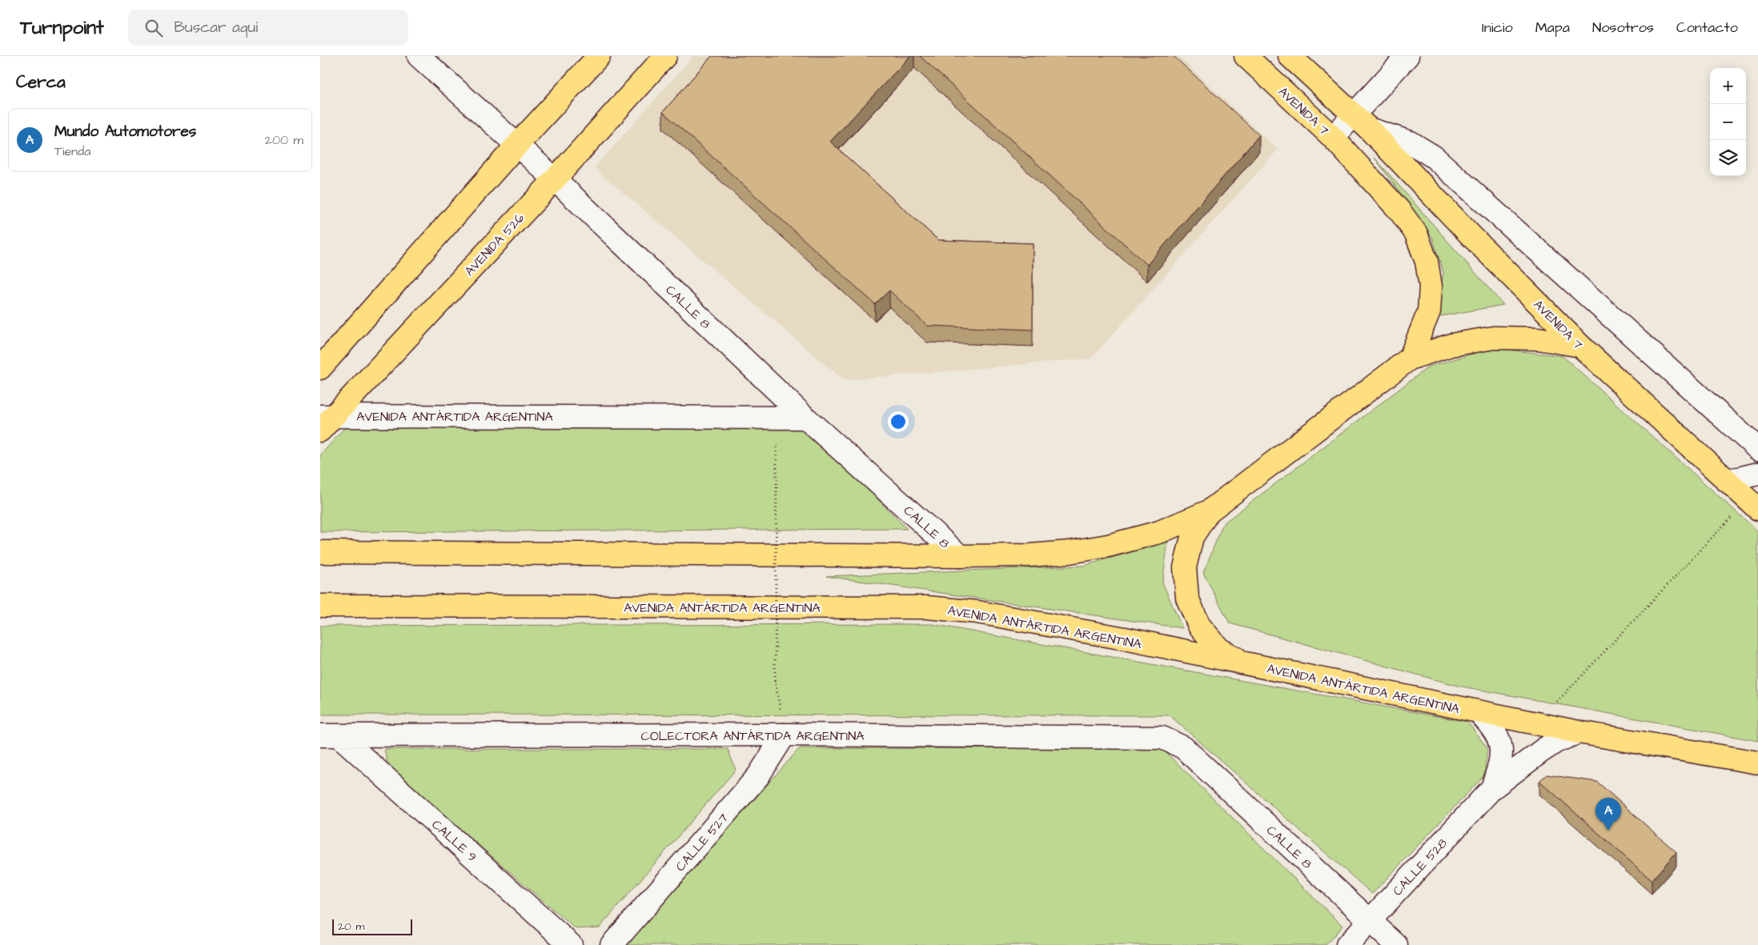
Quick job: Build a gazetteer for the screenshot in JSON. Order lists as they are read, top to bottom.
{
  "streets": {
    "main road": ["AVENIDA 7", "AVENIDA 526", "AVENIDA ANTÁRTIDA ARGENTINA"],
    "street": [
      "CALLE 8",
      "COLECTORA ANTÁRTIDA ARGENTINA",
      "CALLE 9",
      "CALLE 527",
      "CALLE 528"
    ]
  },
  "crossings": [
    ["AVENIDA 526", "CALLE 8"],
    ["AVENIDA 526", "AVENIDA ANTÁRTIDA ARGENTINA"],
    ["CALLE 8", "AVENIDA ANTÁRTIDA ARGENTINA"],
    ["CALLE 8", "COLECTORA ANTÁRTIDA ARGENTINA"],
    ["CALLE 8", "CALLE 528"],
    ["AVENIDA ANTÁRTIDA ARGENTINA", "CALLE 528"],
    ["COLECTORA ANTÁRTIDA ARGENTINA", "CALLE 9"],
    ["COLECTORA ANTÁRTIDA ARGENTINA", "CALLE 527"]
  ],
  "scale_bar": "20 m",
  "page": {
    "header": "Turnpoint",
    "search": "Buscar aquí",
    "nav": [
      "Inicio",
      "Mapa",
      "Nosotros",
      "Contacto"
    ],
    "heading": "Cerca",
    "map_buttons": ["+", "−"],
    "list": [
      {
        "mark": "A",
        "name": "Mundo Automotores",
        "note": "Tienda",
        "value": "200 m"
      }
    ],
    "pins": "A",
    "scale": "20 m"
  }
}
